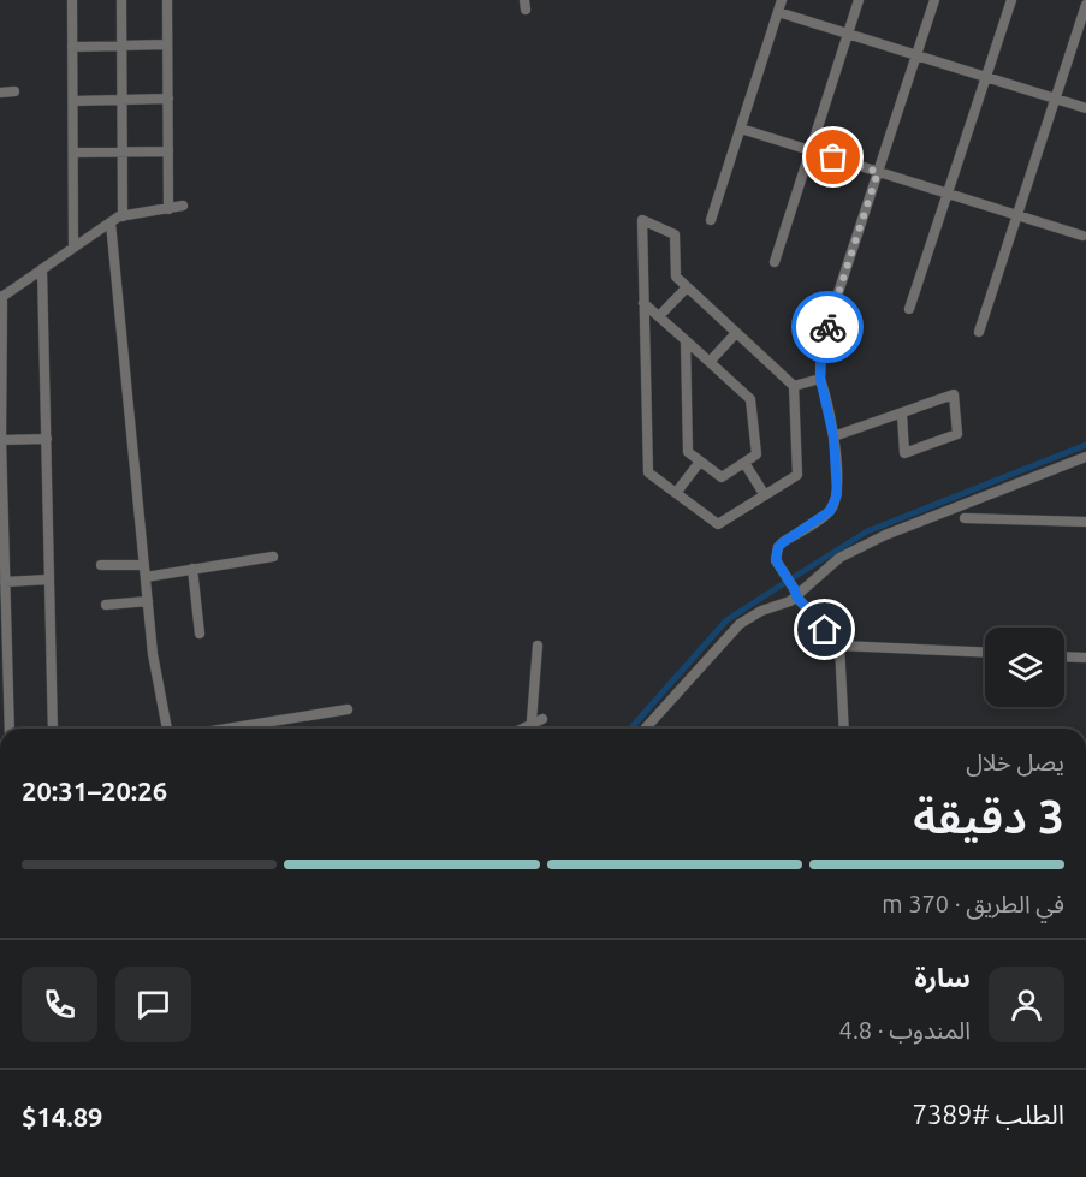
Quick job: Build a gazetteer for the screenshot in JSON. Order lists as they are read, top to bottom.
{
  "page": {
    "heading": ["3 دقيقة", "يصل خلال", "20:26–20:31"],
    "panel": [
      "سارة",
      "المندوب · 4.8",
      "الطلب #7389",
      "$14.89"
    ],
    "bar": "في الطريق · 370 m"
  }
}
